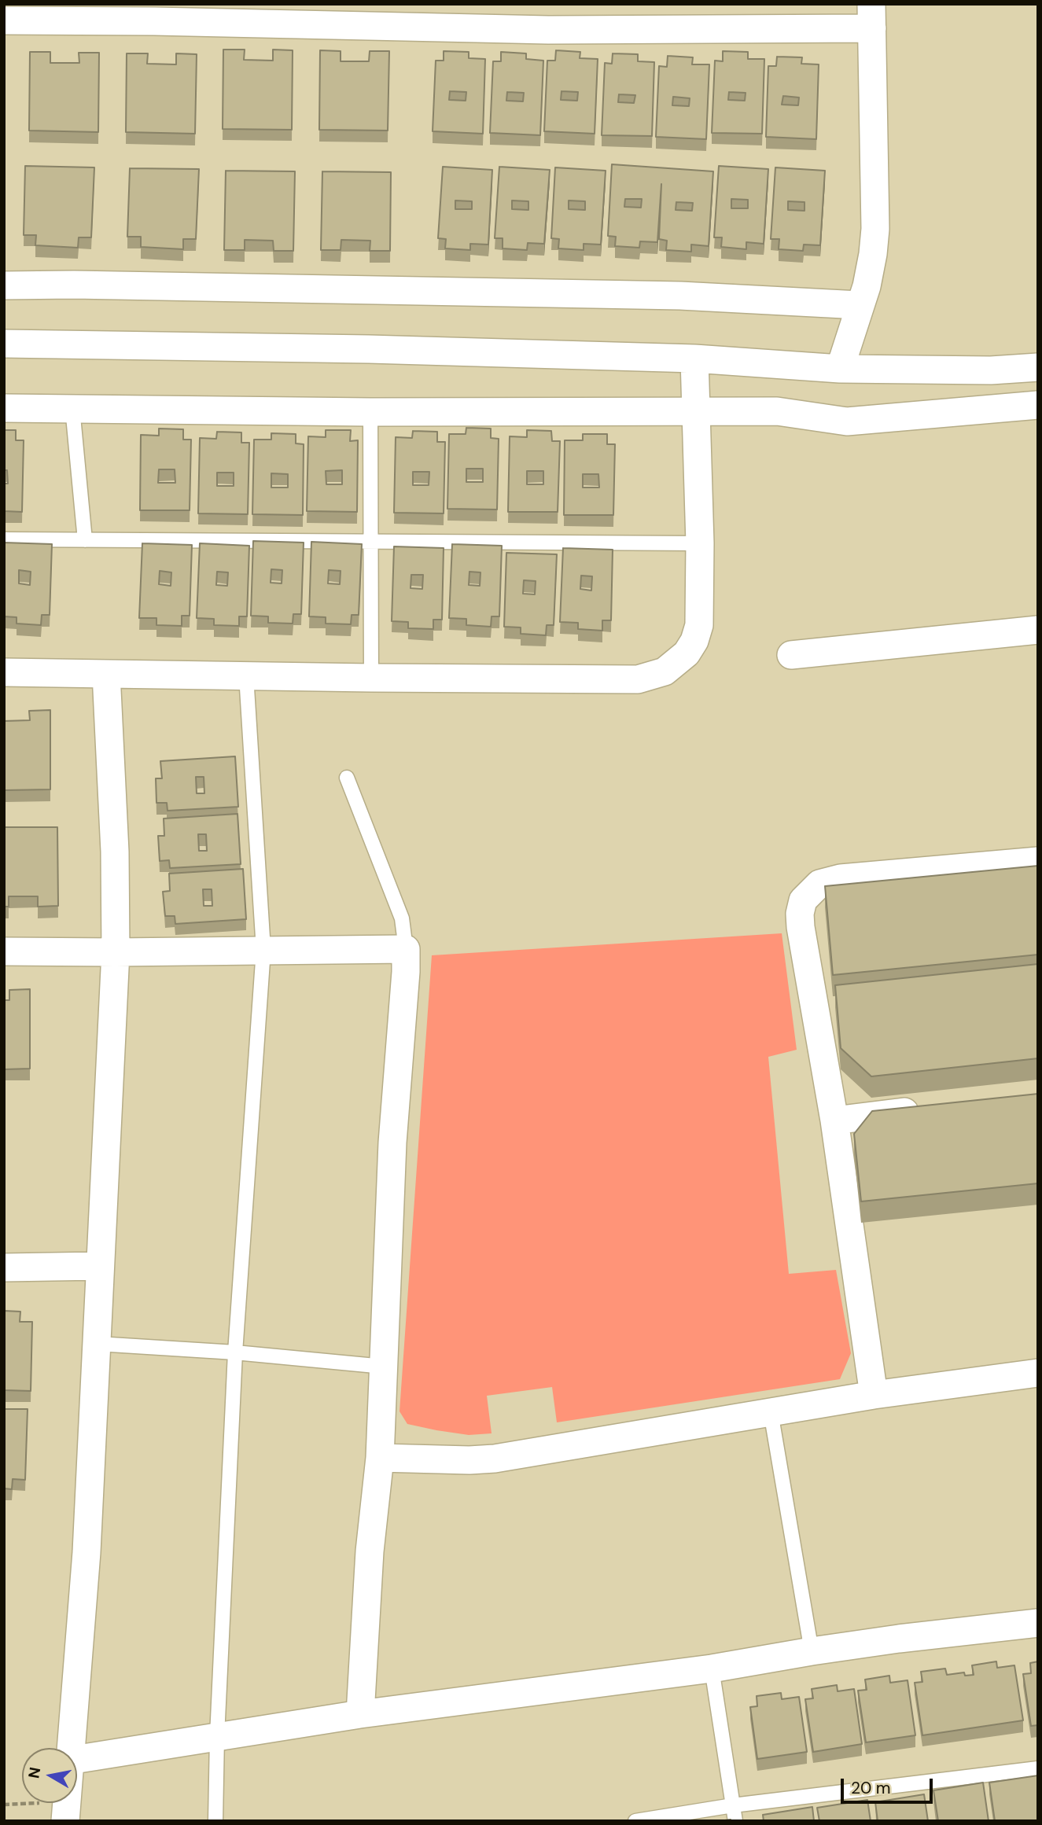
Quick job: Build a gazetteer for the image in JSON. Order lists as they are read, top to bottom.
{
  "scale_bar": "20 m",
  "north": "left"
}
